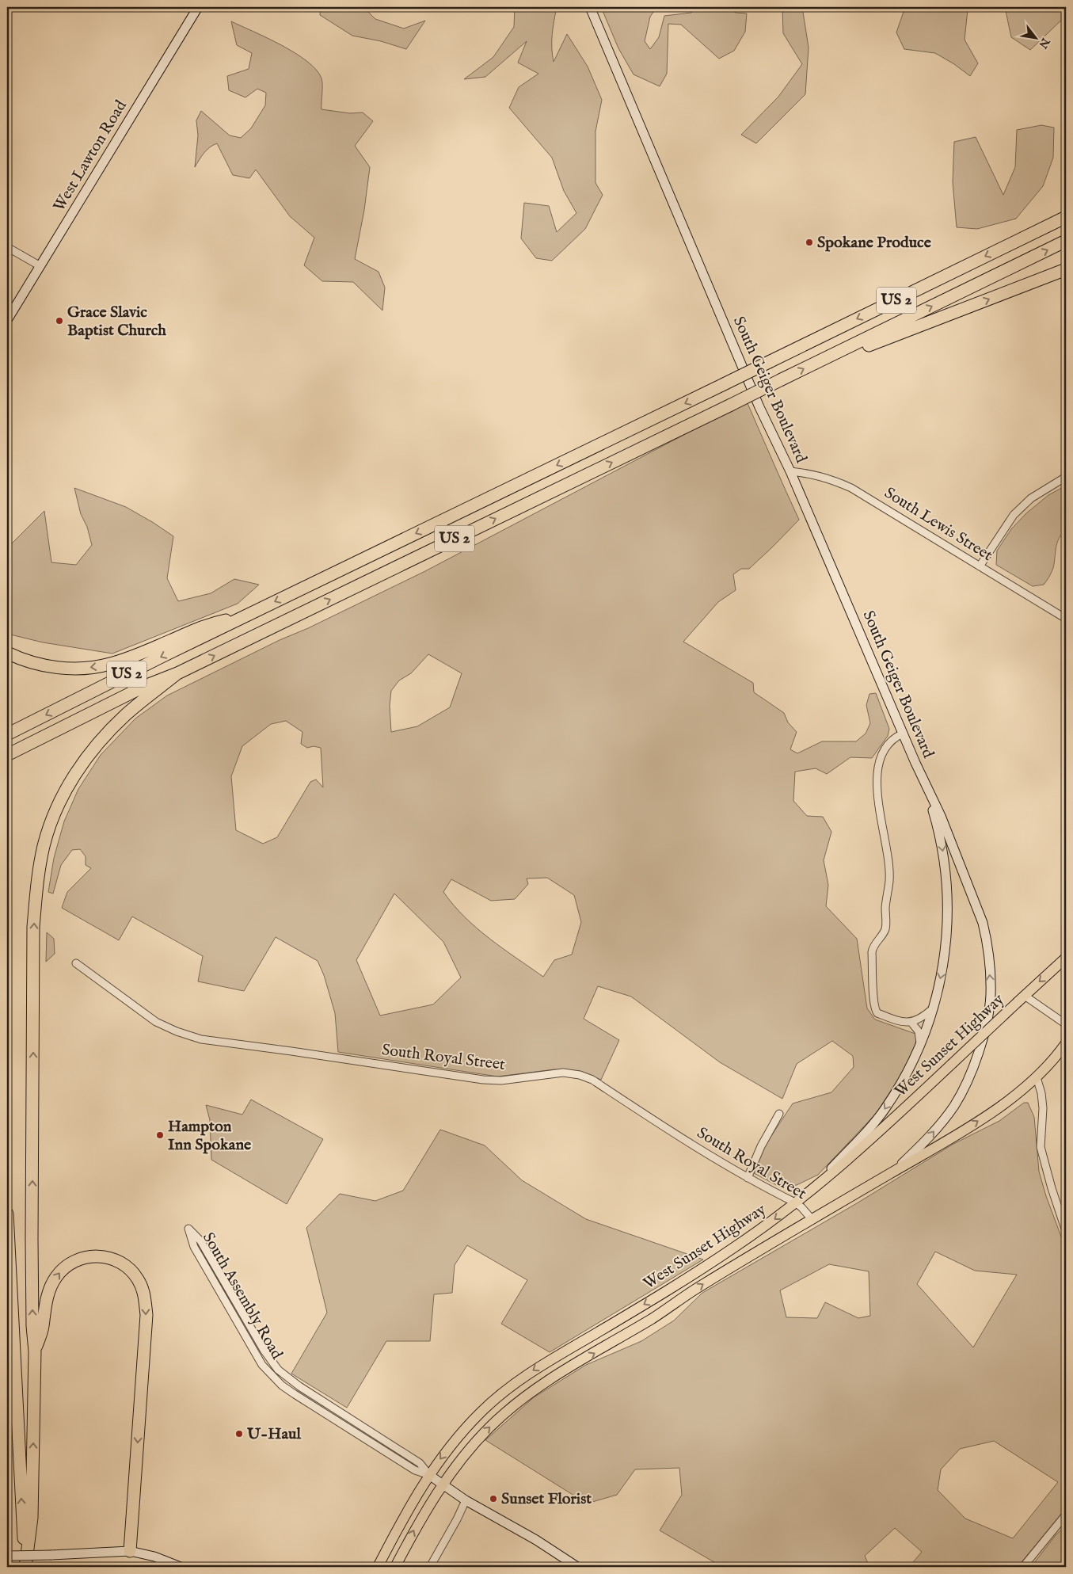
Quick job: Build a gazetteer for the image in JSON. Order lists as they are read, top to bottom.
{
  "streets": {
    "highway": ["US 2"],
    "main road": ["West Sunset Highway"],
    "street": [
      "West Lawton Road",
      "South Geiger Boulevard",
      "South Lewis Street",
      "South Royal Street",
      "South Assembly Road"
    ]
  },
  "crossings": [
    ["South Geiger Boulevard", "South Lewis Street"],
    ["West Sunset Highway", "South Royal Street"],
    ["West Sunset Highway", "South Assembly Road"]
  ],
  "places": [
    "Spokane Produce",
    "Grace Slavic Baptist Church",
    "Hampton Inn Spokane",
    "U-Haul",
    "Sunset Florist"
  ],
  "north": "bottom right"
}
